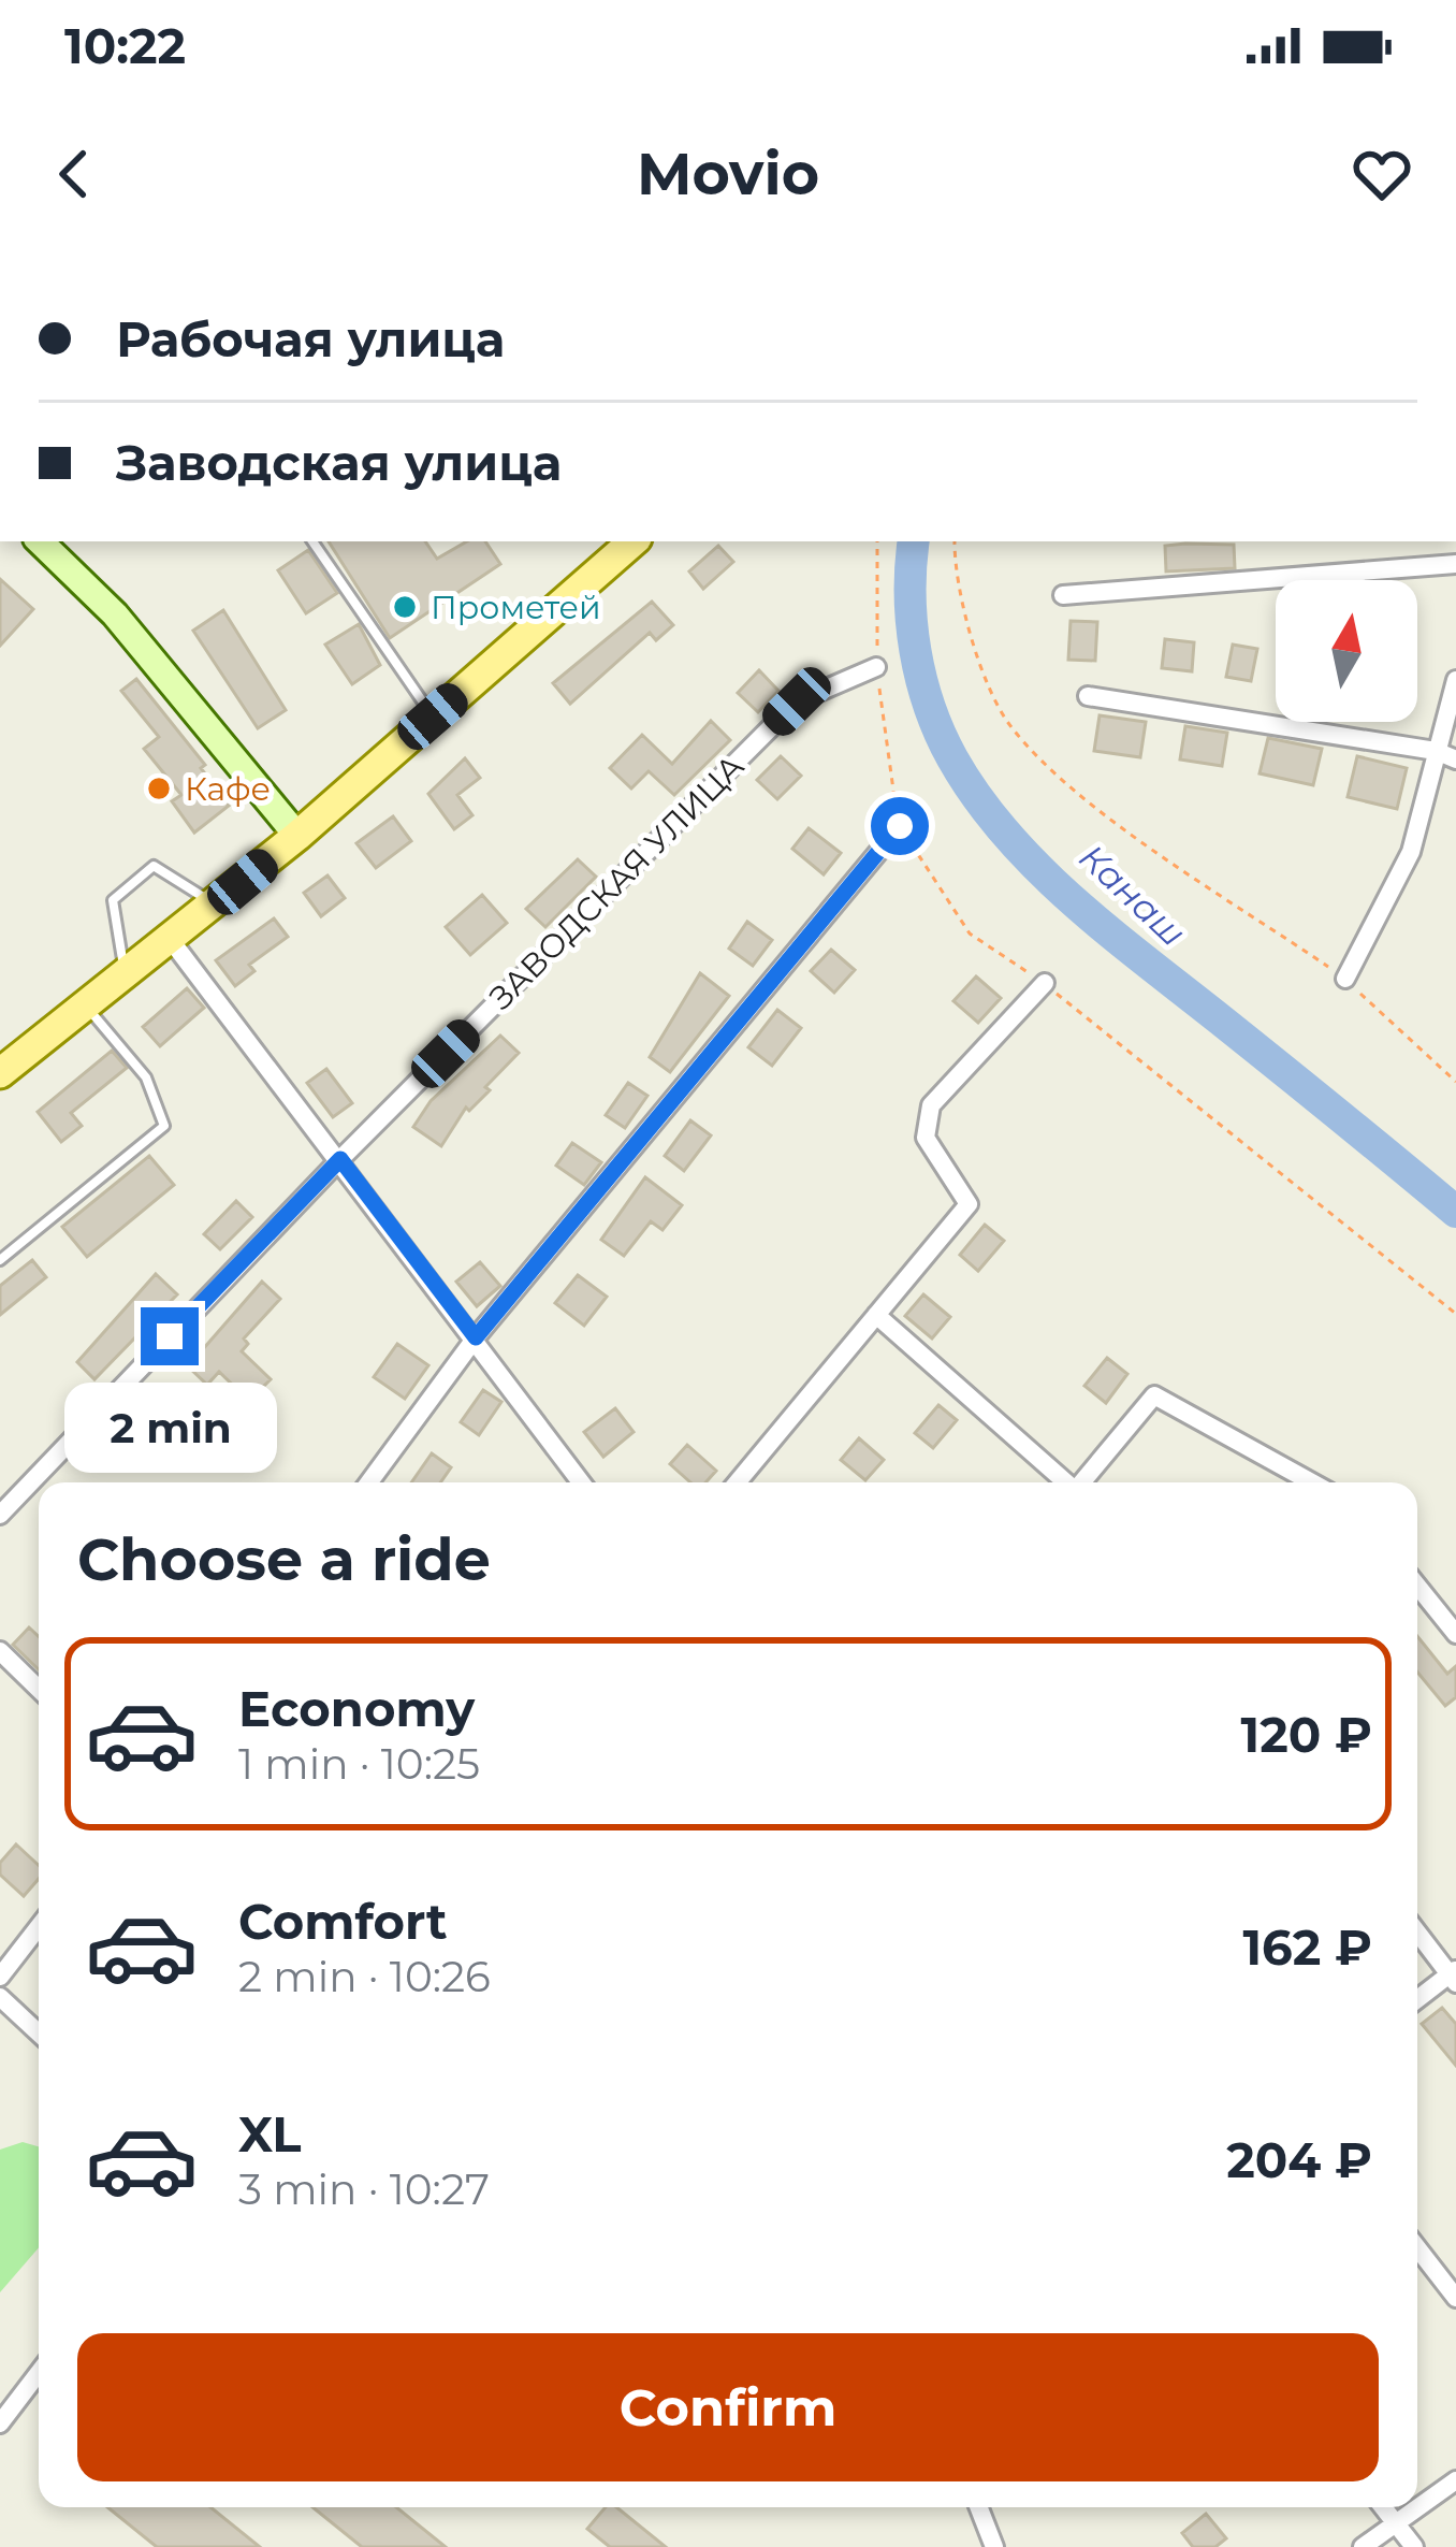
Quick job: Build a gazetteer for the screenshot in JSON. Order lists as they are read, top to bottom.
{
  "streets": {
    "street": ["ЗАВОДСКАЯ УЛИЦА"]
  },
  "water": ["Канаш"],
  "places": ["Прометей", "Кафе"],
  "north": "top",
  "page": {
    "status": "10:22",
    "header": "Movio",
    "banner": ["Рабочая улица", "Заводская улица"],
    "bubble": "2 min",
    "heading": "Choose a ride",
    "list": [
      {
        "name": "Economy",
        "note": "1 min · 10:25",
        "value": "120 ₽"
      },
      {
        "name": "Comfort",
        "note": "2 min · 10:26",
        "value": "162 ₽"
      },
      {
        "name": "XL",
        "note": "3 min · 10:27",
        "value": "204 ₽"
      }
    ],
    "buttons": "Confirm"
  }
}
